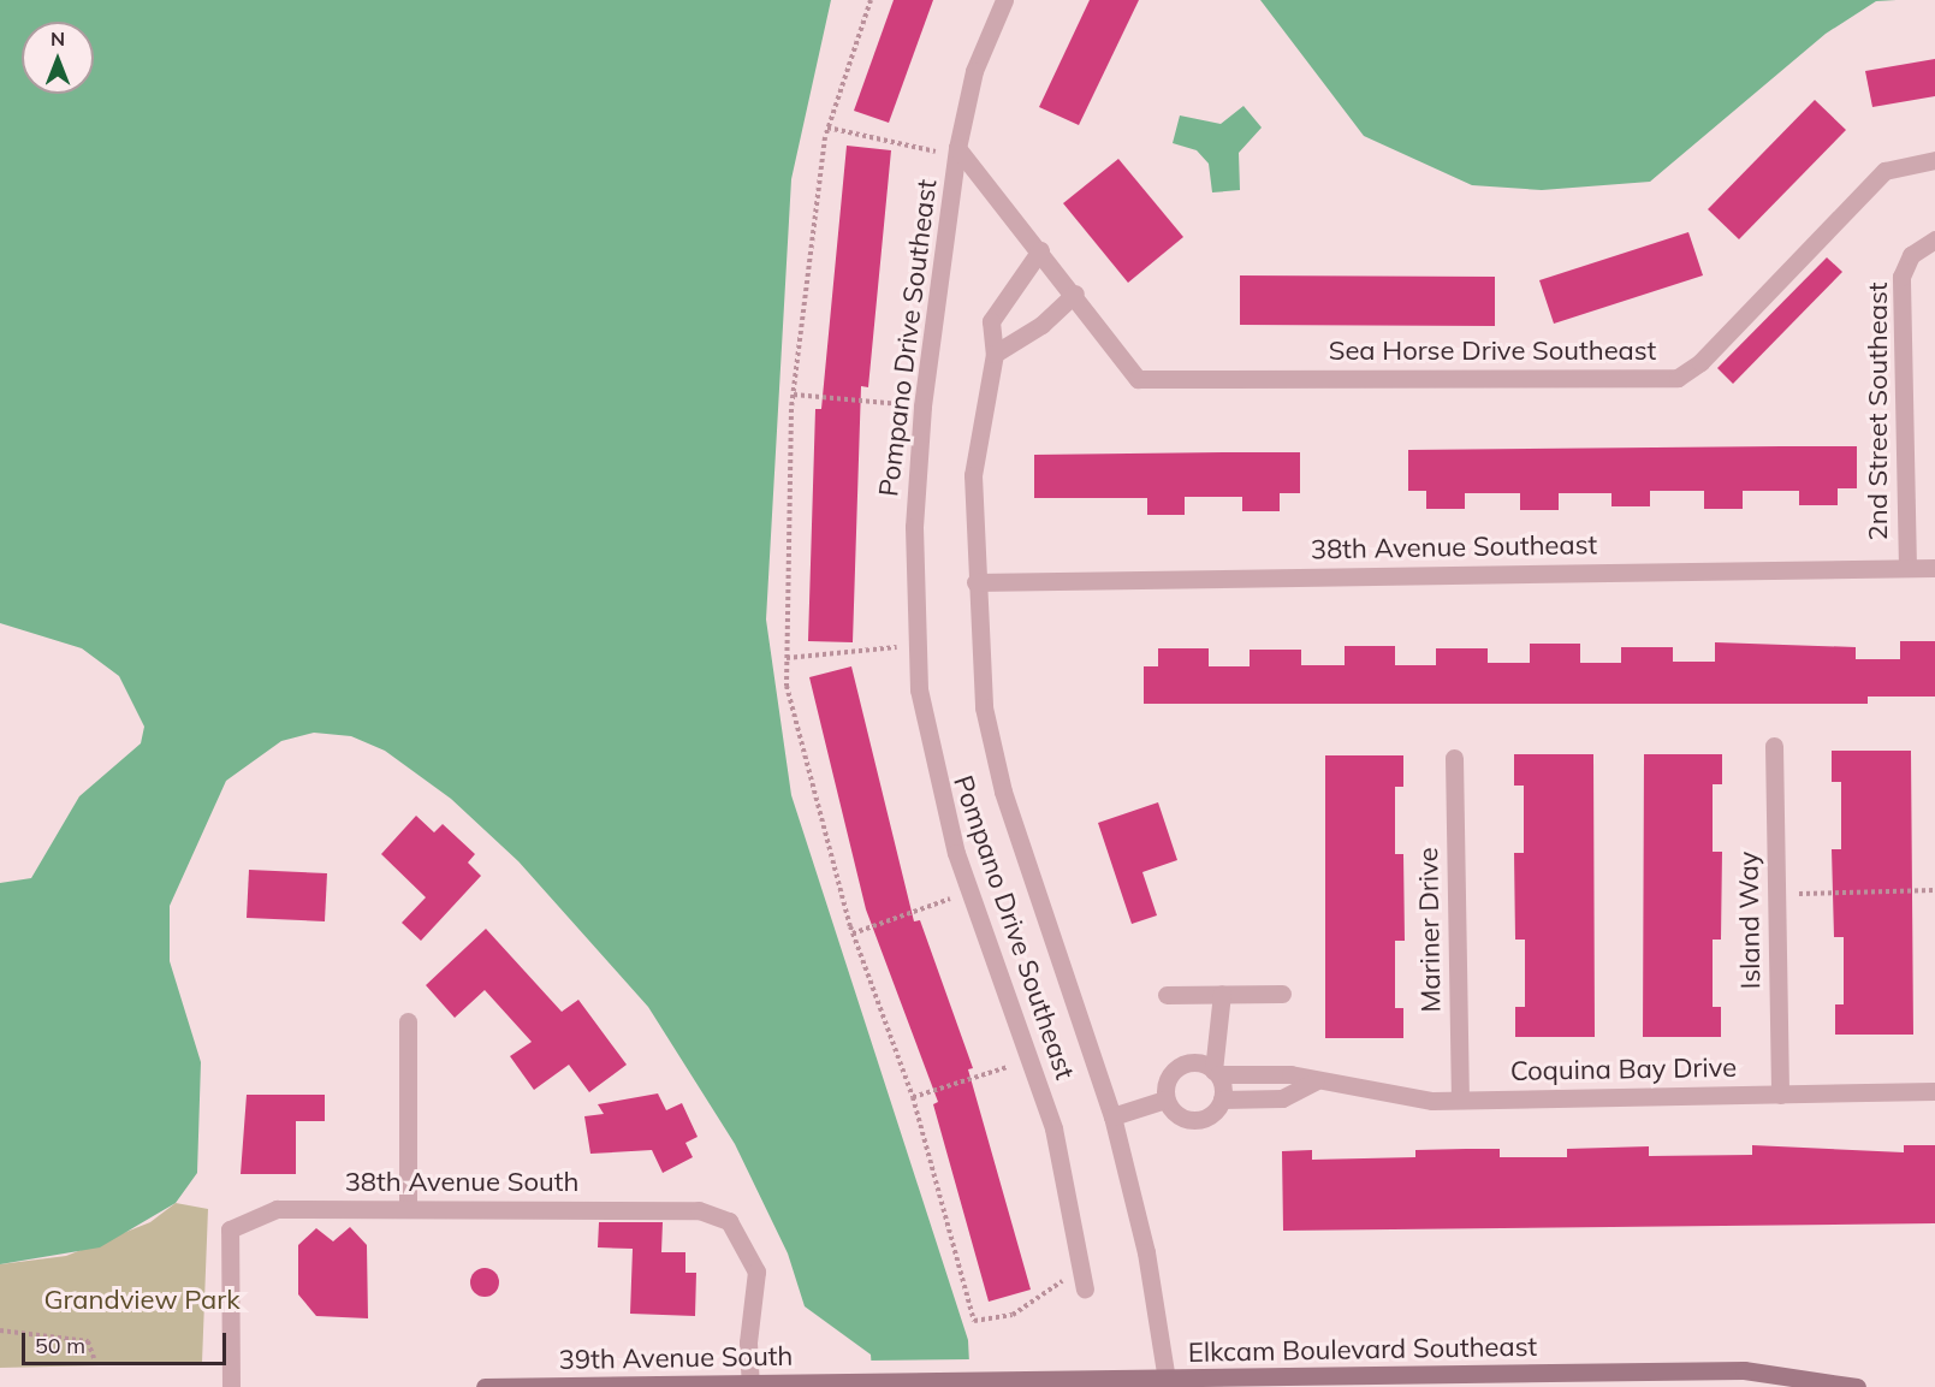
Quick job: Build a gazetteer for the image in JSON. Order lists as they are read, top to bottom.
{
  "streets": {
    "street": [
      "Pompano Drive Southeast",
      "Sea Horse Drive Southeast",
      "2nd Street Southeast",
      "38th Avenue Southeast",
      "Island Way",
      "Mariner Drive",
      "Coquina Bay Drive",
      "38th Avenue South",
      "Elkcam Boulevard Southeast",
      "39th Avenue South"
    ]
  },
  "crossings": [
    ["Pompano Drive Southeast", "Sea Horse Drive Southeast"],
    ["Pompano Drive Southeast", "38th Avenue Southeast"],
    ["Pompano Drive Southeast", "Elkcam Boulevard Southeast"],
    ["2nd Street Southeast", "38th Avenue Southeast"],
    ["Island Way", "Coquina Bay Drive"],
    ["Mariner Drive", "Coquina Bay Drive"],
    ["38th Avenue South", "39th Avenue South"],
    ["Elkcam Boulevard Southeast", "39th Avenue South"]
  ],
  "parks": ["Grandview Park"],
  "scale_bar": "50 m",
  "north": "top"
}
